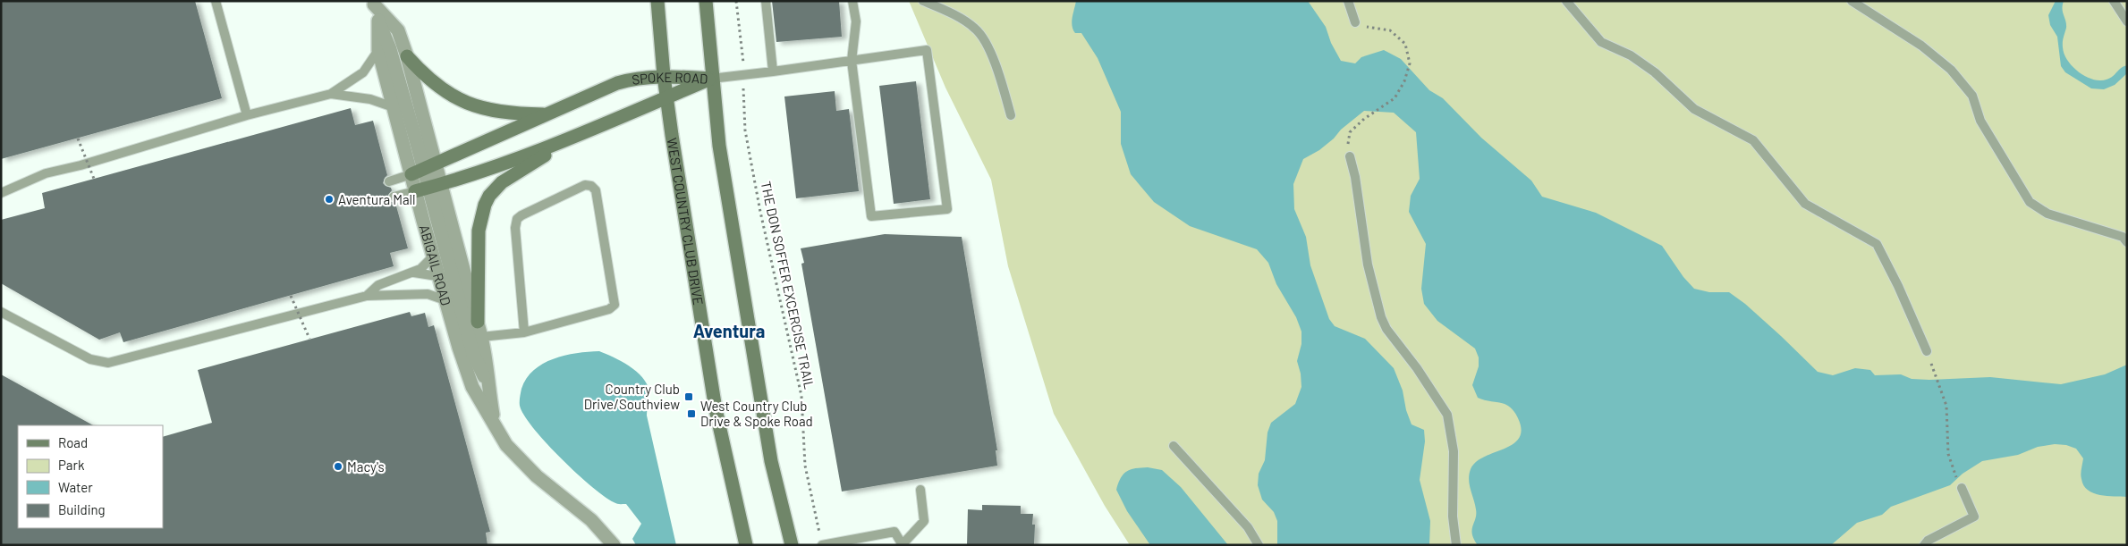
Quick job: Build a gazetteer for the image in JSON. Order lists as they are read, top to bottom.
{
  "streets": {
    "street": ["SPOKE ROAD", "WEST COUNTRY CLUB DRIVE", "ABIGAIL ROAD"],
    "path": ["THE DON SOFFER EXCERCISE TRAIL"]
  },
  "crossings": [
    ["SPOKE ROAD", "WEST COUNTRY CLUB DRIVE"],
    ["SPOKE ROAD", "ABIGAIL ROAD"]
  ],
  "districts": ["Aventura"],
  "places": {
    "other": ["Aventura Mall", "Macy's"],
    "transit": ["Country Club Drive/Southview", "West Country Club Drive & Spoke Road"]
  },
  "legend": [
    "Road",
    "Park",
    "Water",
    "Building"
  ]
}
